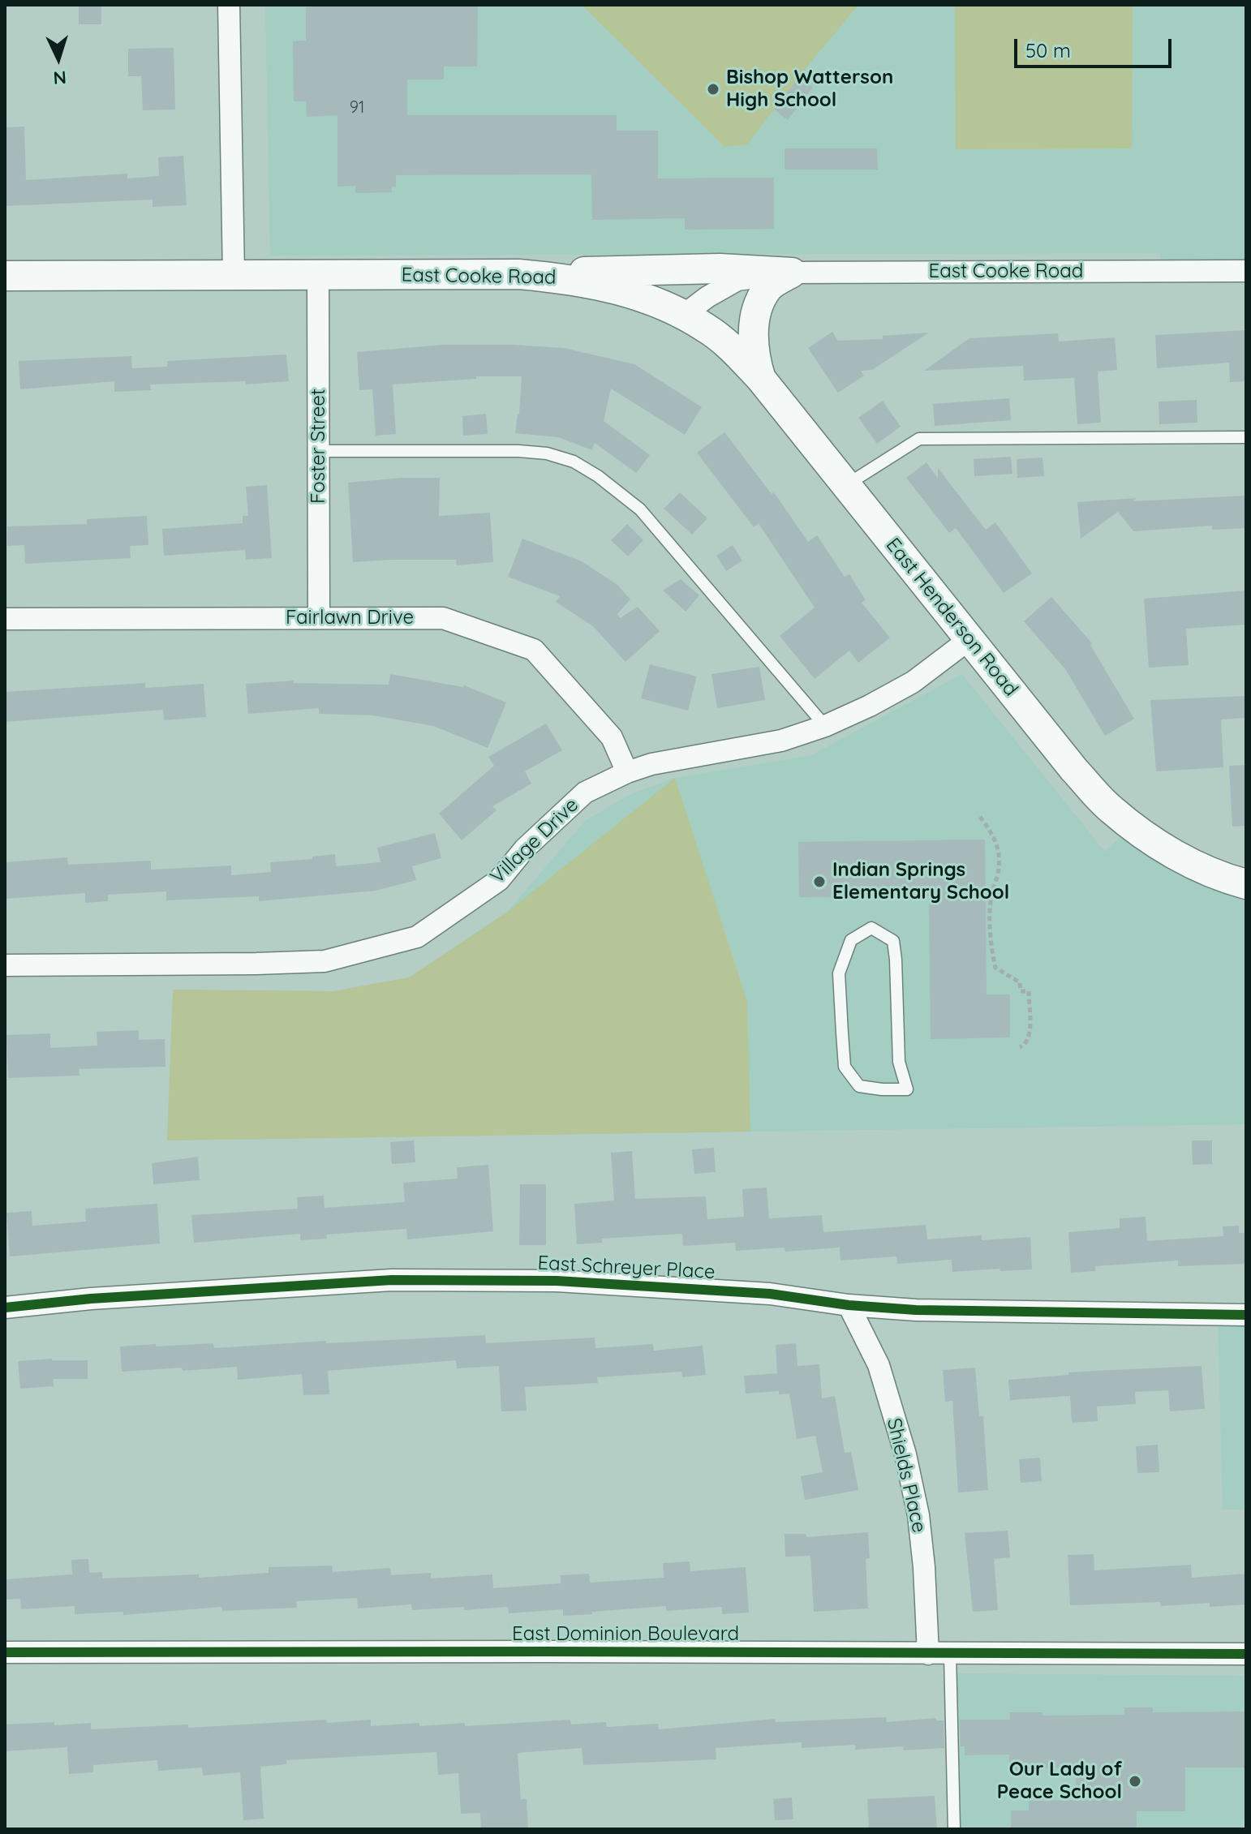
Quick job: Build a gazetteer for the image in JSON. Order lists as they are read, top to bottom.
{
  "streets": {
    "main road": ["East Cooke Road", "East Henderson Road"],
    "street": [
      "Foster Street",
      "Fairlawn Drive",
      "Village Drive",
      "East Schreyer Place",
      "Shields Place",
      "East Dominion Boulevard"
    ]
  },
  "crossings": [
    ["East Cooke Road", "Foster Street"],
    ["East Cooke Road", "East Henderson Road"],
    ["Foster Street", "Fairlawn Drive"],
    ["East Henderson Road", "Village Drive"],
    ["Fairlawn Drive", "Village Drive"],
    ["East Schreyer Place", "Shields Place"],
    ["Shields Place", "East Dominion Boulevard"]
  ],
  "places": ["Bishop Watterson High School", "Indian Springs Elementary School", "Our Lady of Peace School"],
  "house_numbers": ["91"],
  "scale_bar": "50 m",
  "north": "bottom"
}
